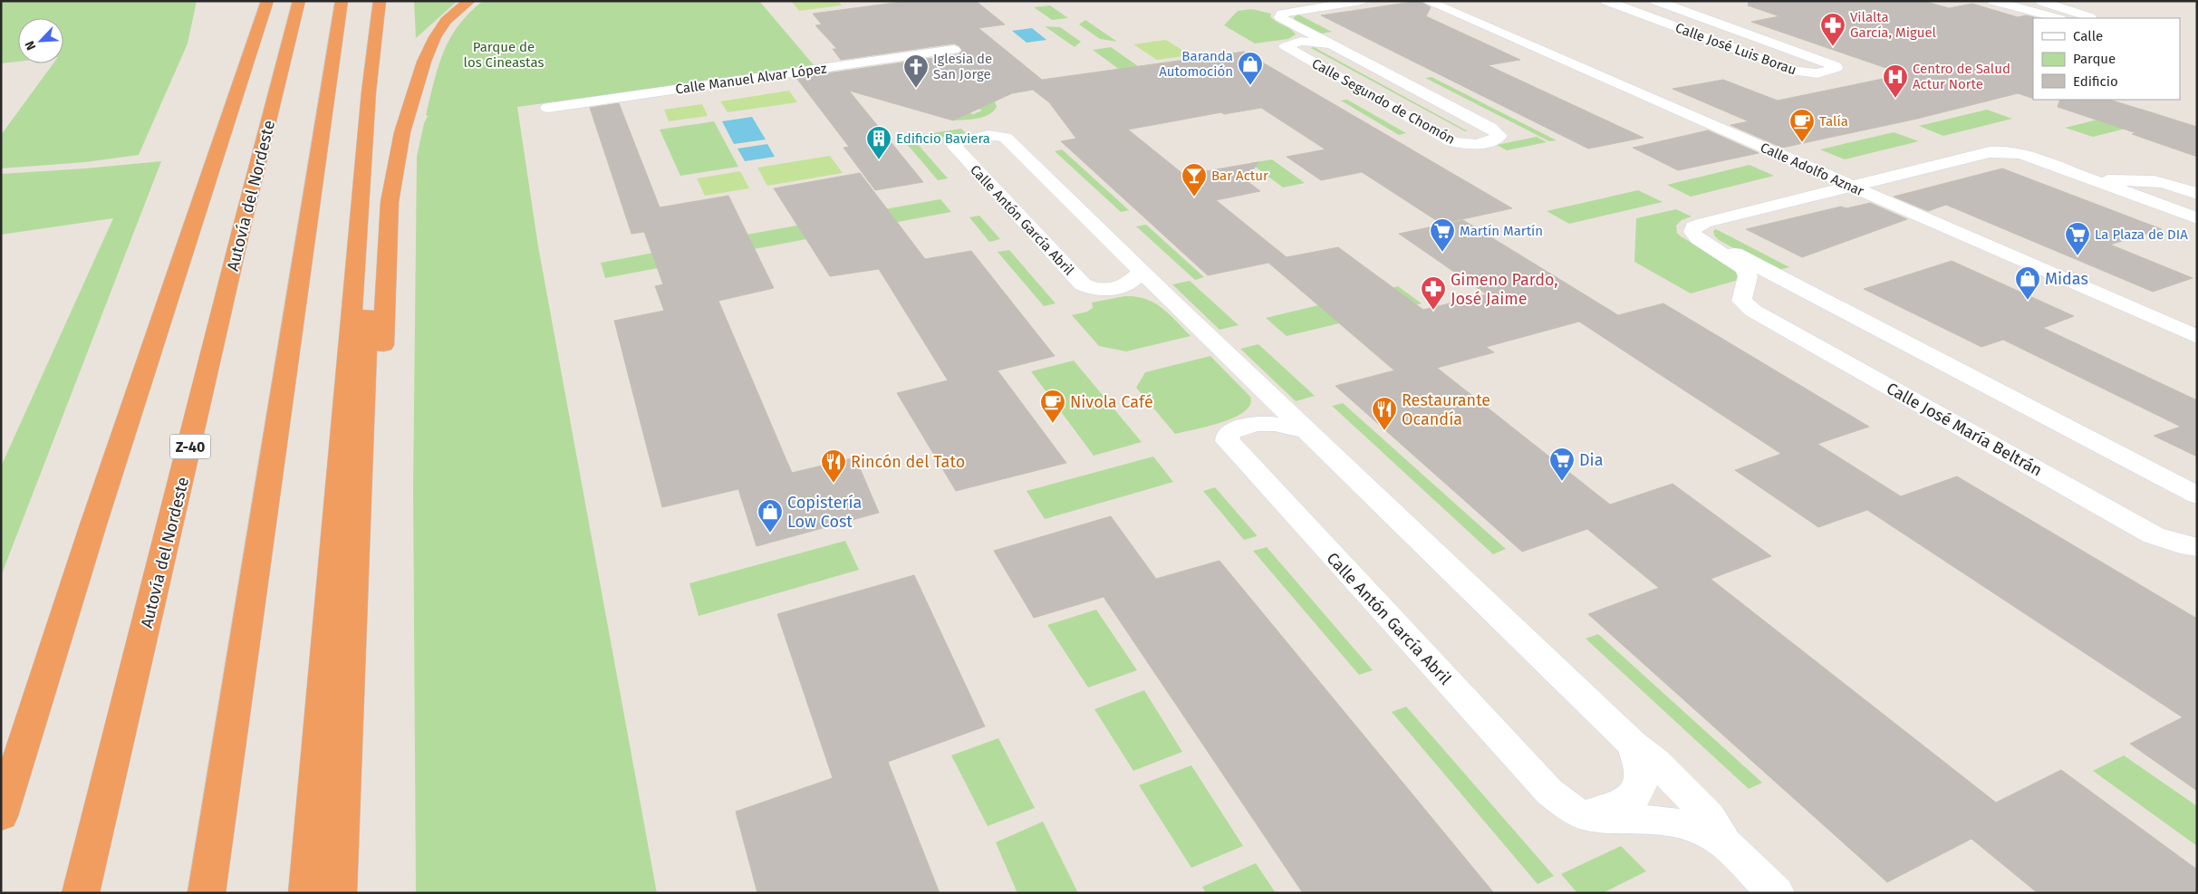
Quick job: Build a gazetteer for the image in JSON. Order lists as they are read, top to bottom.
{
  "streets": {
    "highway": ["Autovía del Nordeste", "Z-40"],
    "street": [
      "Calle José Luis Borau",
      "Calle Manuel Alvar López",
      "Calle Segundo de Chomón",
      "Calle Adolfo Aznar",
      "Calle Antón García Abril",
      "Calle José María Beltrán"
    ]
  },
  "parks": ["Parque de los Cineastas"],
  "places": {
    "pharmacy": ["Vilalta García, Miguel", "Gimeno Pardo, José Jaime"],
    "shop": ["Baranda Automoción", "Midas", "Copistería Low Cost"],
    "church": ["Iglesia de San Jorge"],
    "hospital": ["Centro de Salud Actur Norte"],
    "cafe": ["Talía", "Nivola Café"],
    "building": ["Edificio Baviera"],
    "bar": ["Bar Actur"],
    "supermarket": ["Martín Martín", "La Plaza de DIA", "Dia"],
    "restaurant": ["Restaurante Ocandía", "Rincón del Tato"]
  },
  "legend": ["Calle", "Parque", "Edificio"],
  "north": "bottom left"
}
